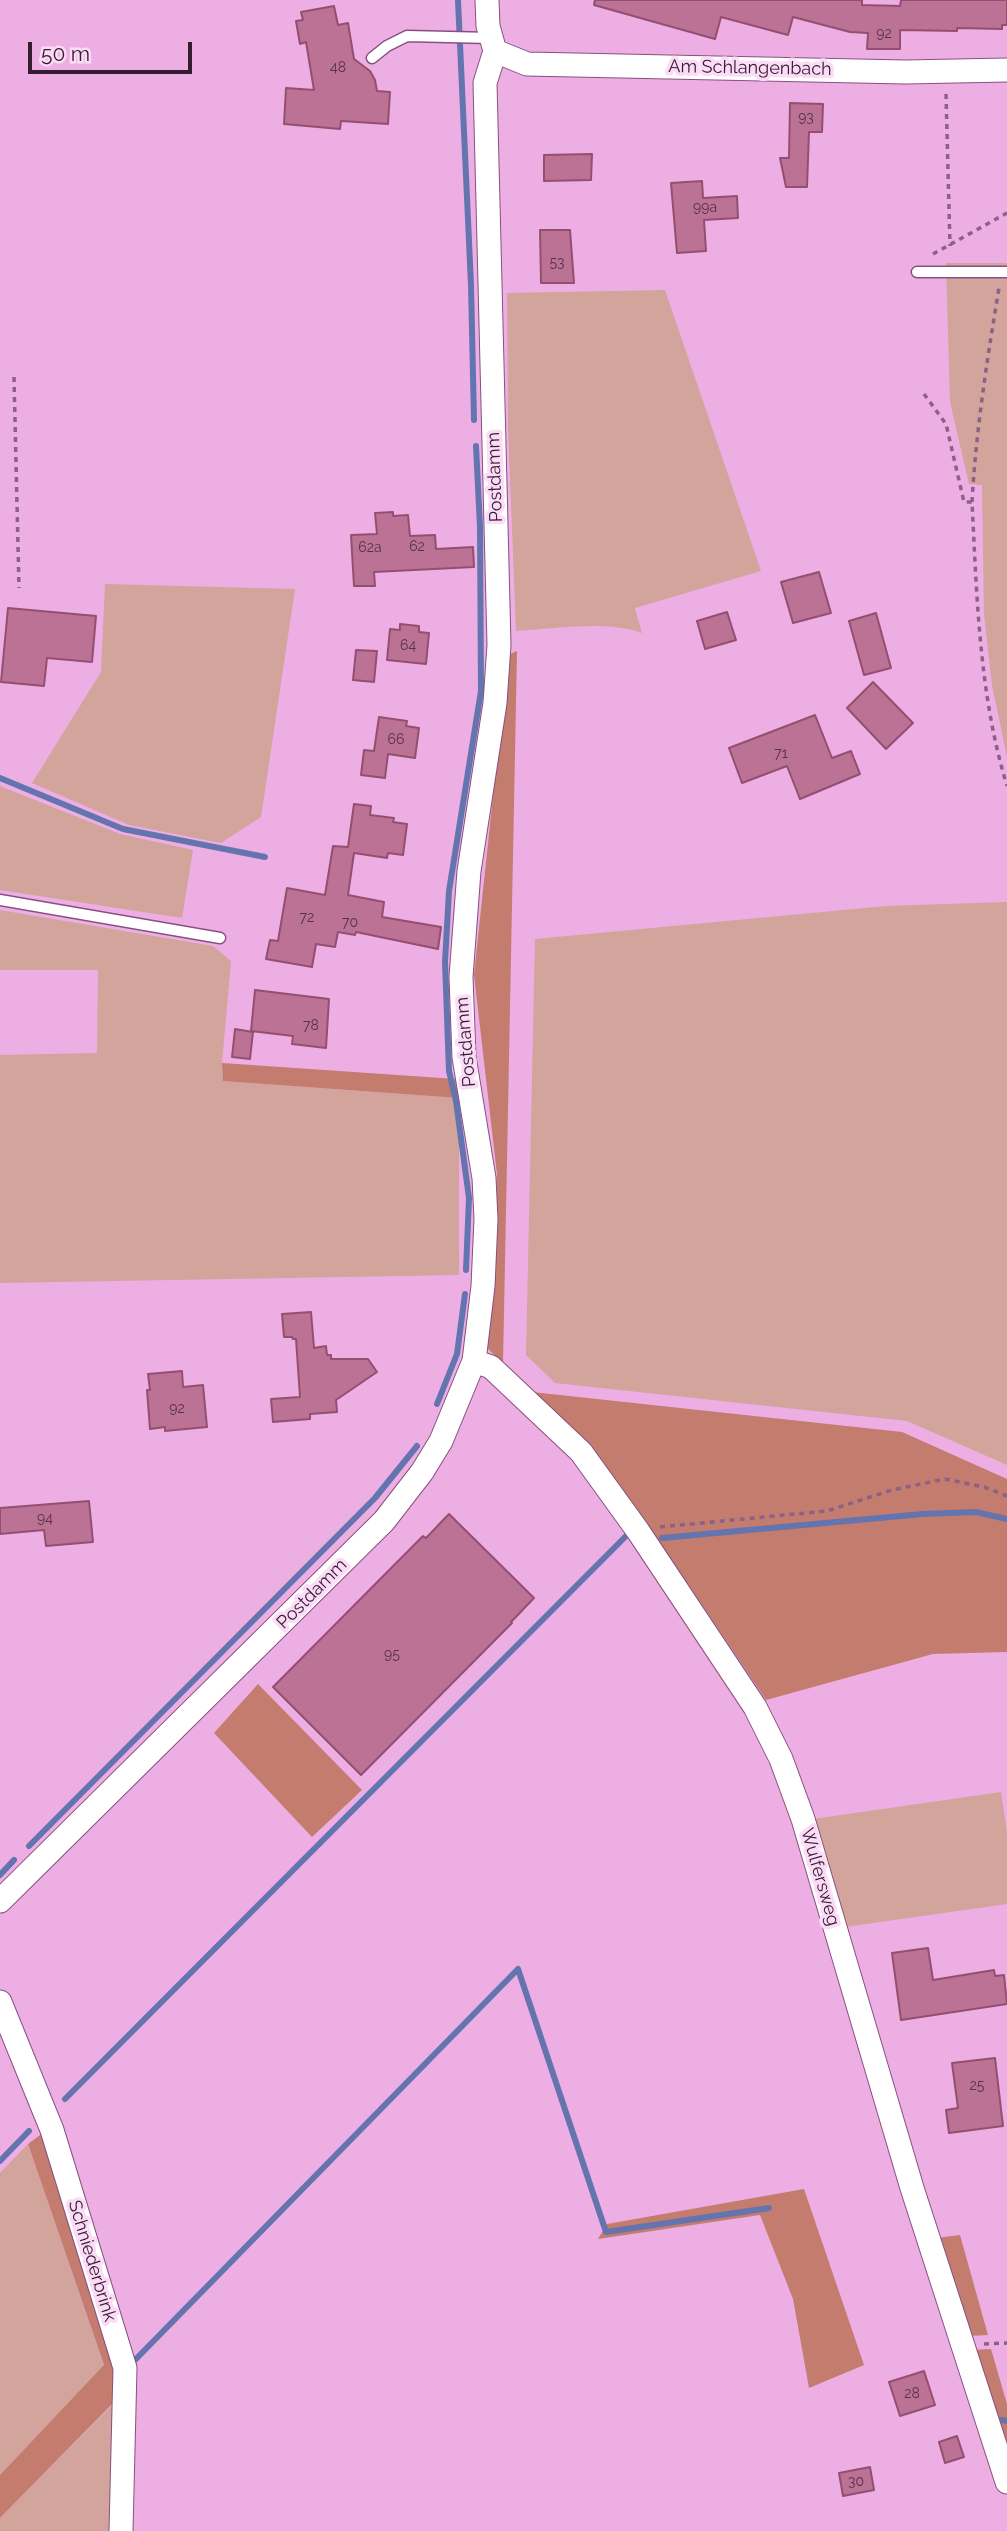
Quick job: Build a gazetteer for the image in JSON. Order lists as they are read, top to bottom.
{
  "streets": {
    "street": [
      "Am Schlangenbach",
      "Postdamm",
      "Wulfersweg",
      "Schniederbrink"
    ]
  },
  "crossings": [
    ["Am Schlangenbach", "Postdamm"],
    ["Postdamm", "Wulfersweg"]
  ],
  "house_numbers": [
    "92",
    "48",
    "93",
    "99a",
    "53",
    "62",
    "62a",
    "64",
    "66",
    "71",
    "72",
    "70",
    "78",
    "92",
    "94",
    "95",
    "25",
    "28",
    "30"
  ],
  "scale_bar": "50 m"
}
